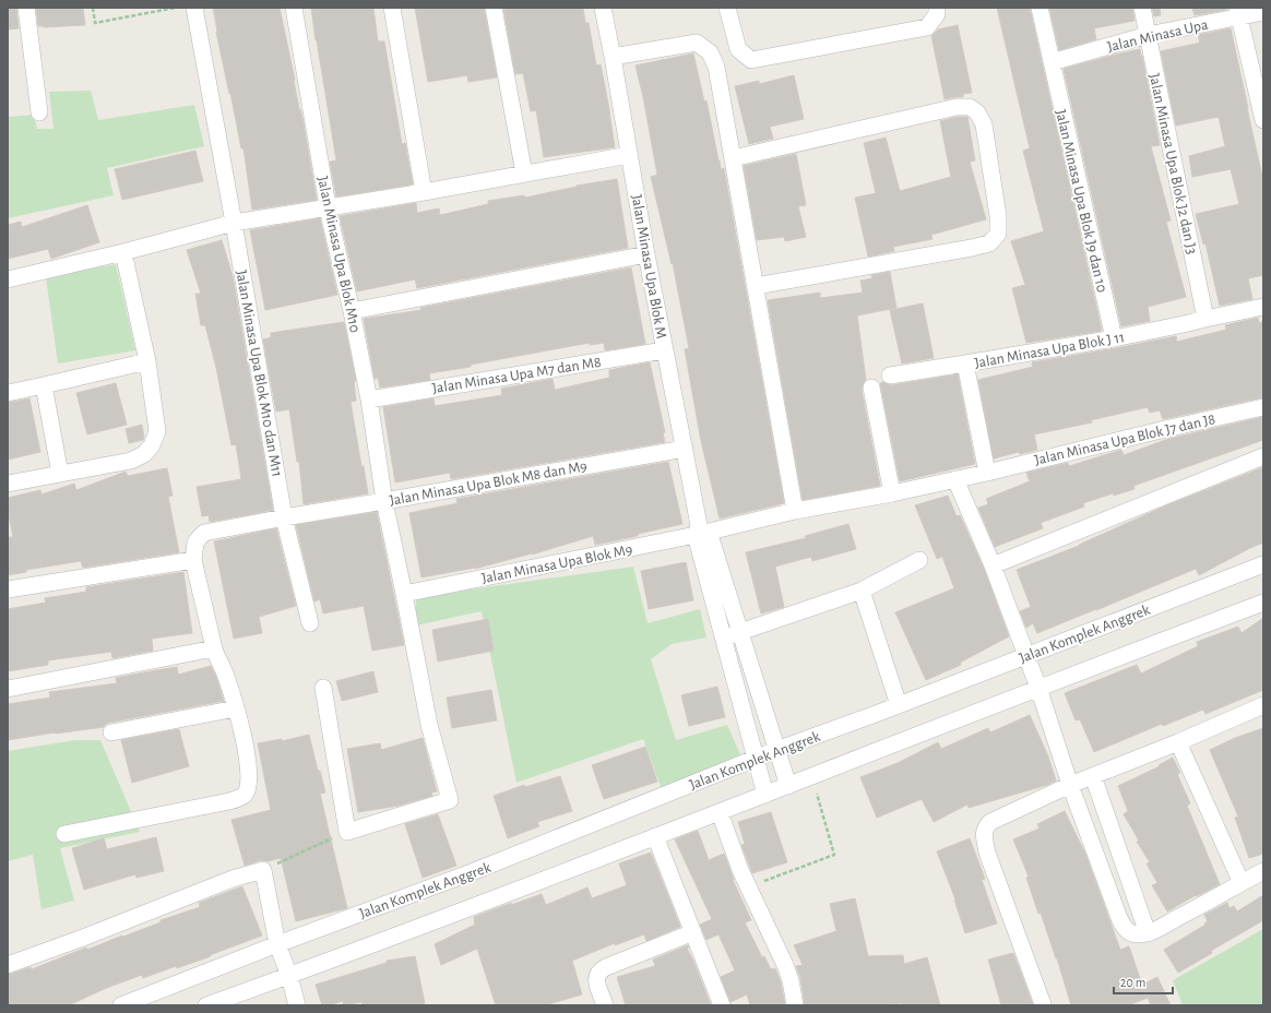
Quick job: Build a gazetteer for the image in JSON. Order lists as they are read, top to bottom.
{
  "streets": {
    "street": [
      "Jalan Minasa Upa",
      "Jalan Minasa Upa Blok J2 dan J3",
      "Jalan Minasa Upa Blok J9 dan 10",
      "Jalan Minasa Upa Blok M10",
      "Jalan Minasa Upa Blok M",
      "Jalan Minasa Upa Blok J 11",
      "Jalan Minasa Upa Blok M10 dan M11",
      "Jalan Minasa Upa M7 dan M8",
      "Jalan Minasa Upa Blok J7 dan J8",
      "Jalan Minasa Upa Blok M8 dan M9",
      "Jalan Minasa Upa Blok M9",
      "Jalan Komplek Anggrek"
    ]
  },
  "crossings": [
    ["Jalan Minasa Upa", "Jalan Minasa Upa Blok J2 dan J3"],
    ["Jalan Minasa Upa", "Jalan Minasa Upa Blok J9 dan 10"],
    ["Jalan Minasa Upa Blok J2 dan J3", "Jalan Minasa Upa Blok J 11"],
    ["Jalan Minasa Upa Blok J9 dan 10", "Jalan Minasa Upa Blok J 11"],
    ["Jalan Minasa Upa Blok M10", "Jalan Minasa Upa M7 dan M8"],
    ["Jalan Minasa Upa Blok M10", "Jalan Minasa Upa Blok M8 dan M9"],
    ["Jalan Minasa Upa Blok M10", "Jalan Minasa Upa Blok M9"],
    ["Jalan Minasa Upa Blok M", "Jalan Minasa Upa M7 dan M8"],
    ["Jalan Minasa Upa Blok M", "Jalan Minasa Upa Blok M8 dan M9"],
    ["Jalan Minasa Upa Blok M", "Jalan Minasa Upa Blok M9"],
    ["Jalan Minasa Upa Blok J 11", "Jalan Minasa Upa Blok J7 dan J8"],
    ["Jalan Minasa Upa Blok M10 dan M11", "Jalan Minasa Upa Blok M8 dan M9"]
  ],
  "scale_bar": "20 m"
}
